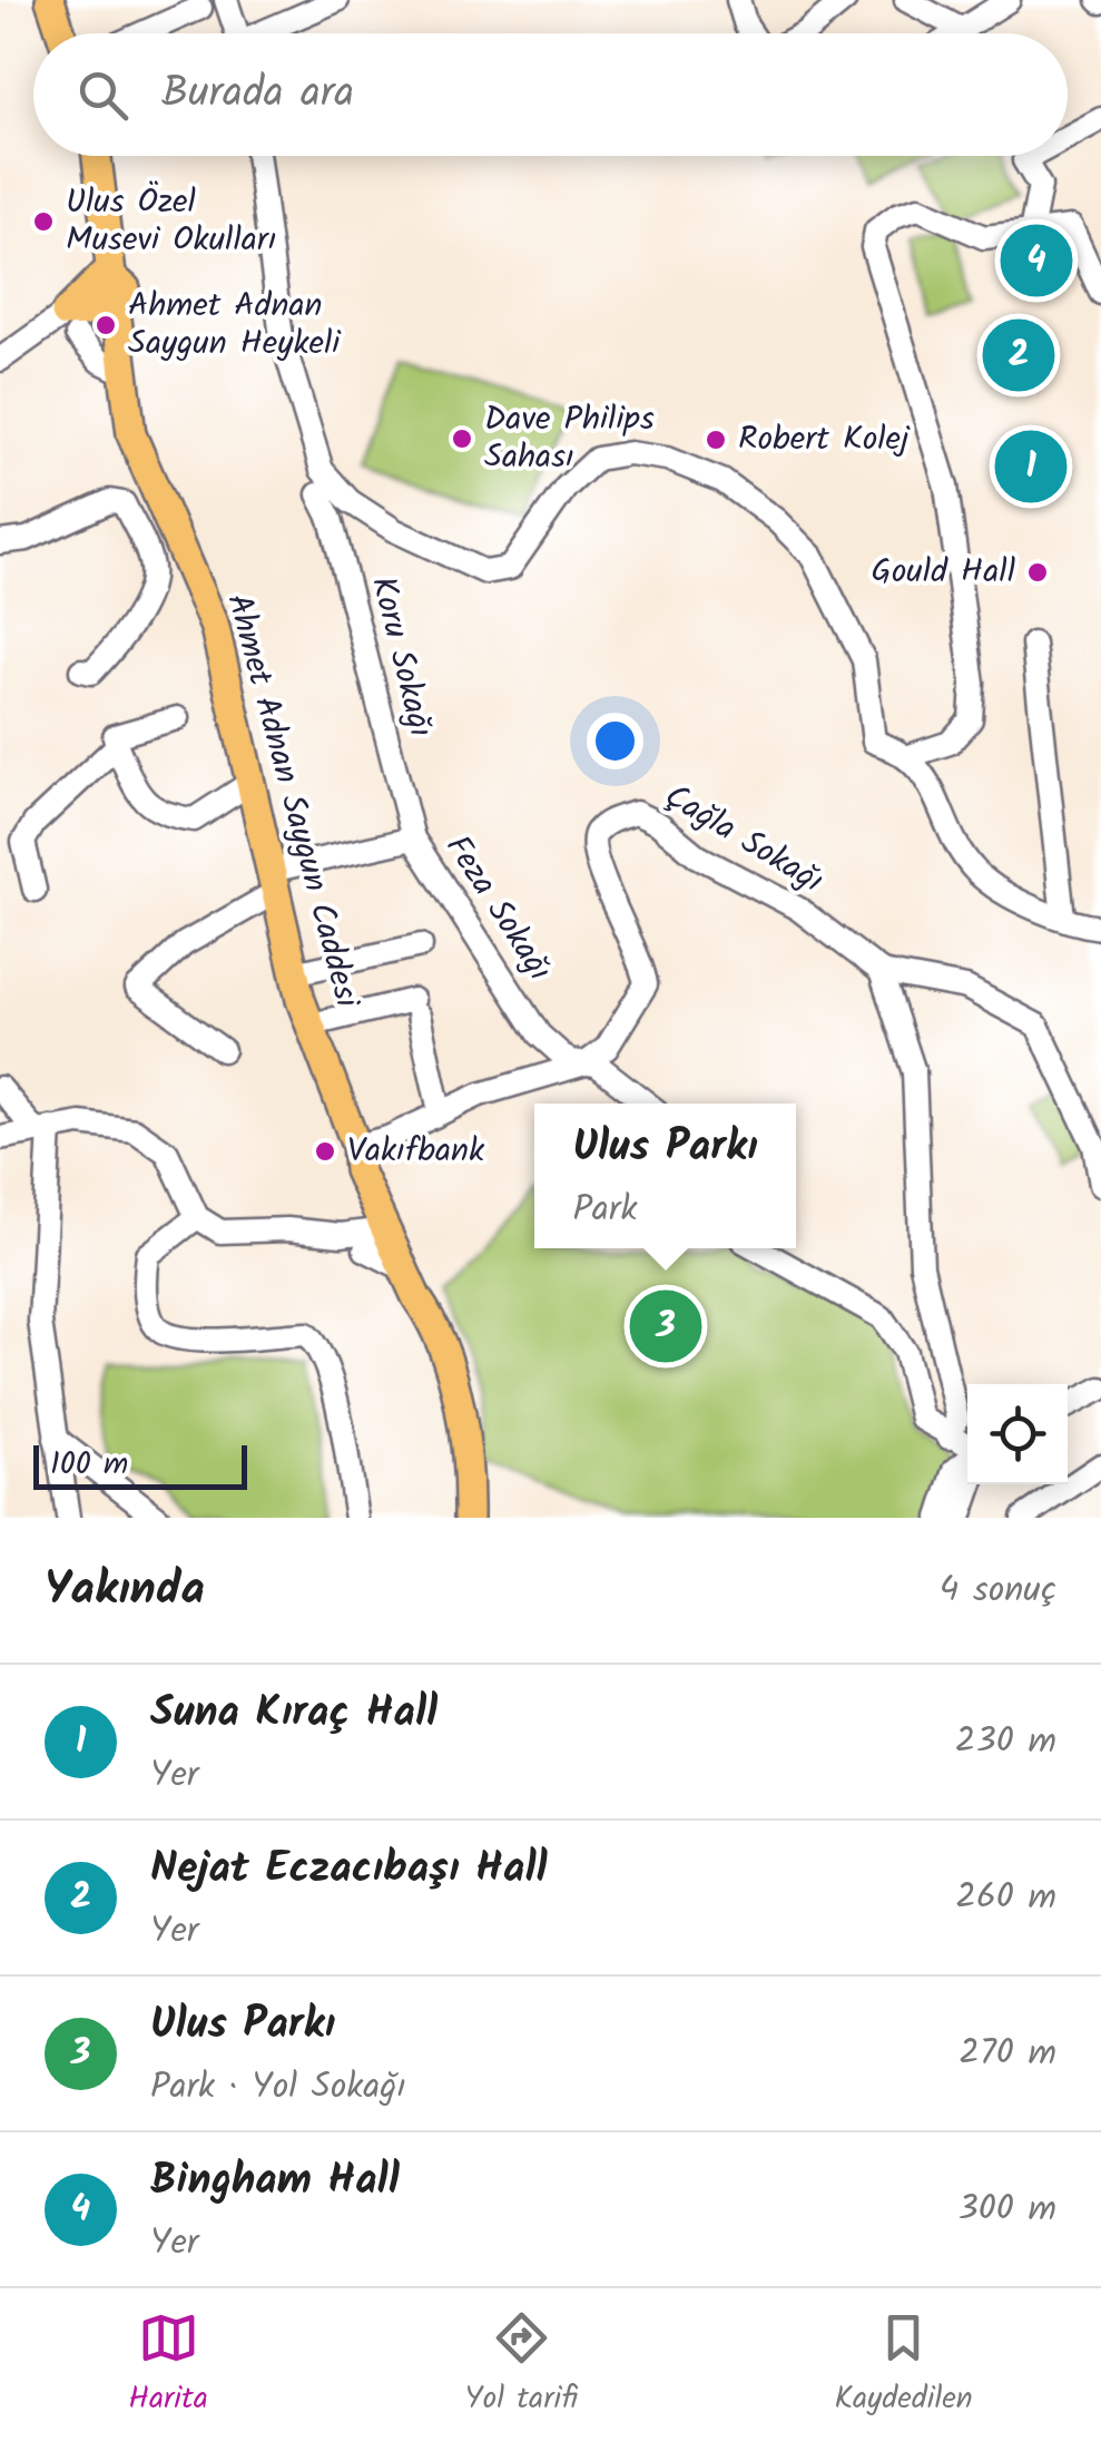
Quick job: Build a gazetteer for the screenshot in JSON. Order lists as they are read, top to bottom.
{
  "streets": {
    "main road": ["Ahmet Adnan Saygun Caddesi"],
    "street": ["Koru Sokağı", "Çağla Sokağı", "Feza Sokağı"]
  },
  "crossings": [
    ["Koru Sokağı", "Feza Sokağı"],
    ["Ahmet Adnan Saygun Caddesi", "Çağla Sokağı"],
    ["Ahmet Adnan Saygun Caddesi", "Feza Sokağı"],
    ["Çağla Sokağı", "Feza Sokağı"]
  ],
  "places": [
    "Ulus Özel Musevi Okulları",
    "Ahmet Adnan Saygun Heykeli",
    "Dave Philips Sahası",
    "Robert Kolej",
    "Gould Hall",
    "Vakıfbank"
  ],
  "scale_bar": "100 m",
  "page": {
    "search": "Burada ara",
    "pins": [
      "4",
      "2",
      "1",
      "3"
    ],
    "popup": ["Ulus Parkı", "Park"],
    "scale": "100 m",
    "heading": ["Yakında", "4 sonuç"],
    "list": [
      {
        "mark": "1",
        "name": "Suna Kıraç Hall",
        "note": "Yer",
        "value": "230 m"
      },
      {
        "mark": "2",
        "name": "Nejat Eczacıbaşı Hall",
        "note": "Yer",
        "value": "260 m"
      },
      {
        "mark": "3",
        "name": "Ulus Parkı",
        "note": "Park · Yol Sokağı",
        "value": "270 m"
      },
      {
        "mark": "4",
        "name": "Bingham Hall",
        "note": "Yer",
        "value": "300 m"
      }
    ],
    "nav": ["Harita", "Yol tarifi", "Kaydedilen"]
  }
}
